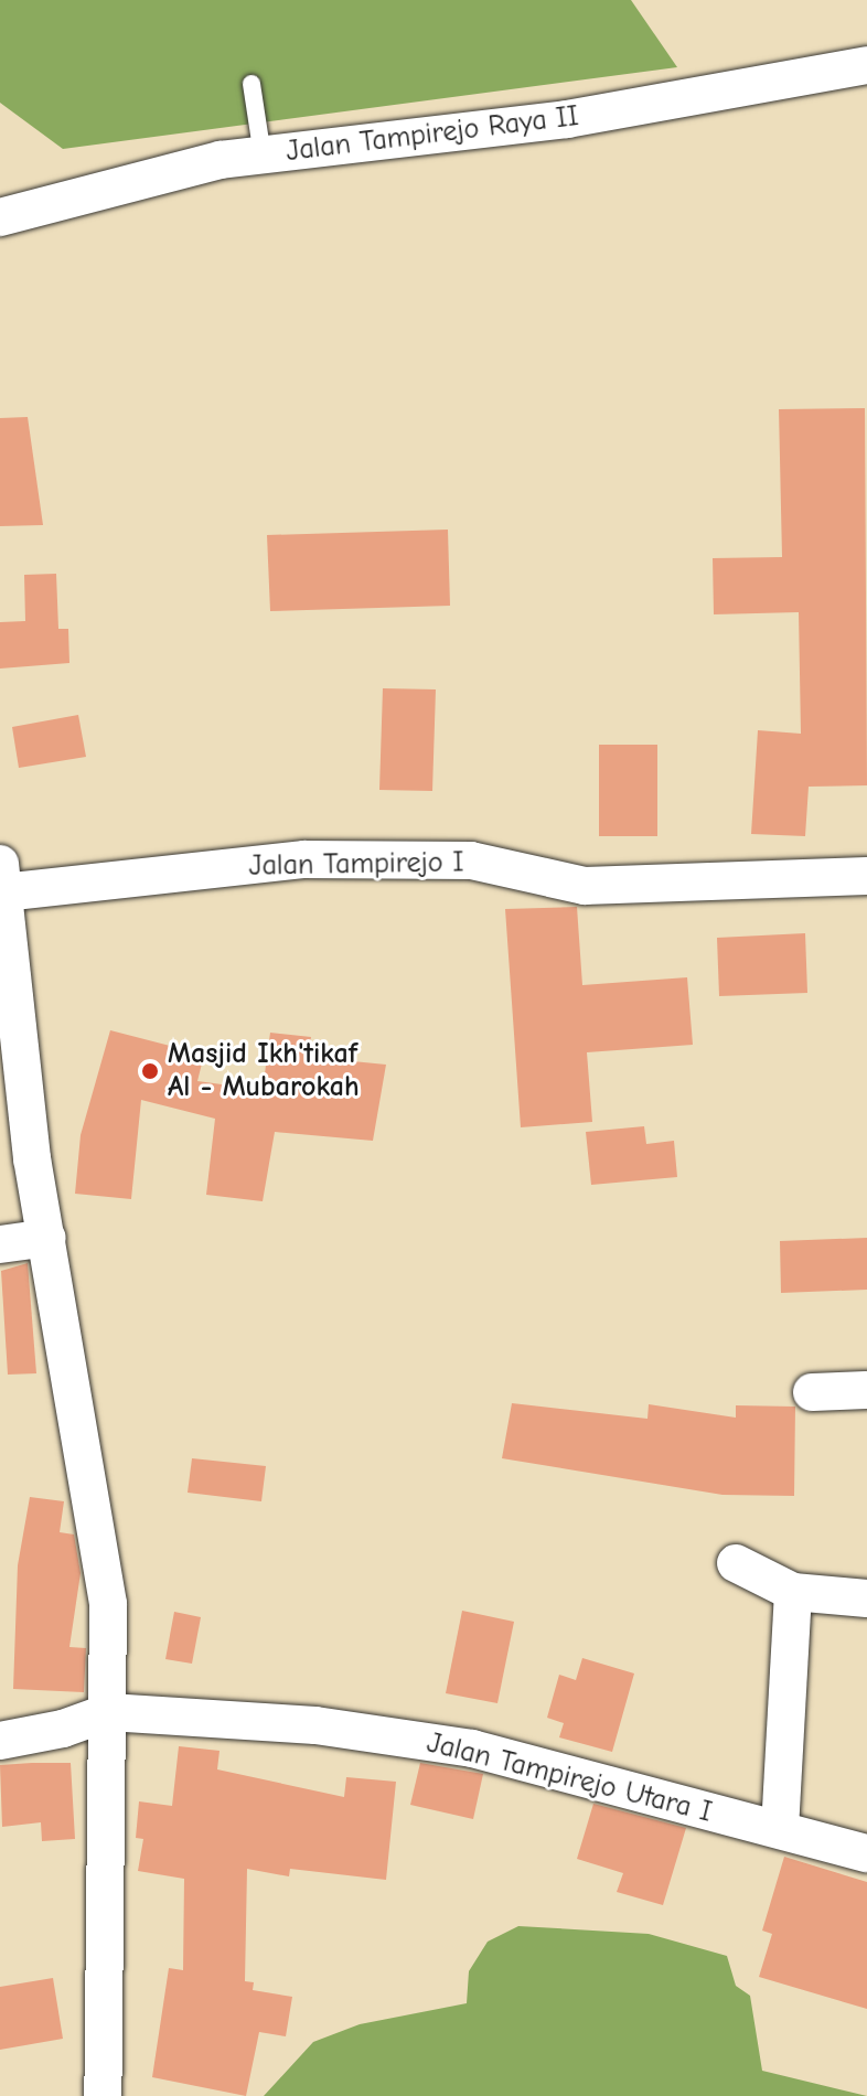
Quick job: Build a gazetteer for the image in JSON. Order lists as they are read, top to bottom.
{
  "streets": {
    "street": ["Jalan Tampirejo Raya II", "Jalan Tampirejo I", "Jalan Tampirejo Utara I"]
  },
  "places": ["Masjid Ikh'tikaf Al - Mubarokah"]
}
